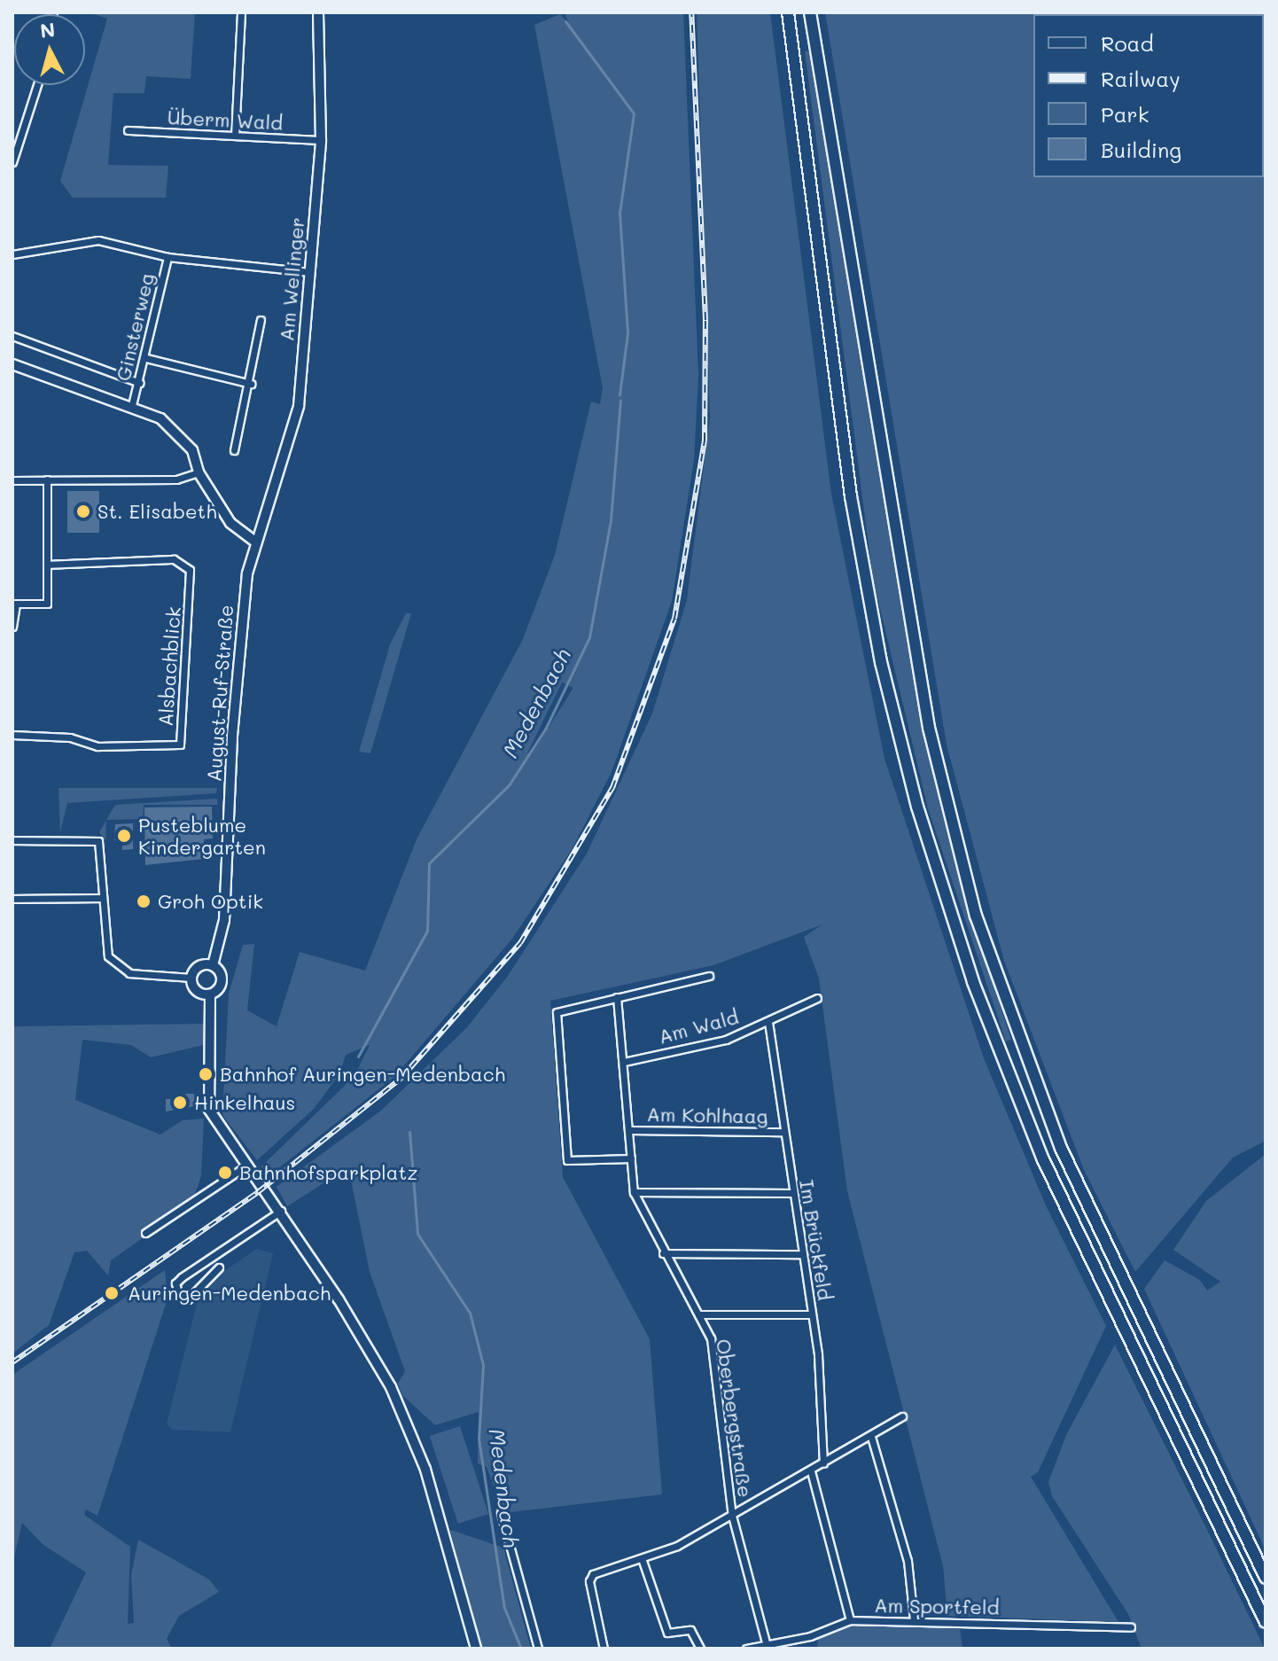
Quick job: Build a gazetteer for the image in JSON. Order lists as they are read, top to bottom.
{
  "streets": {
    "main road": ["Am Wellinger", "August-Ruf-Straße"],
    "street": [
      "Überm Wald",
      "Ginsterweg",
      "Alsbachblick",
      "Am Wald",
      "Am Kohlhaag",
      "Im Brückfeld",
      "Oberbergstraße",
      "Am Sportfeld"
    ]
  },
  "crossings": [
    ["Überm Wald", "Am Wellinger"],
    ["Am Wellinger", "August-Ruf-Straße"],
    ["Am Wald", "Im Brückfeld"],
    ["Am Wald", "Oberbergstraße"],
    ["Am Kohlhaag", "Im Brückfeld"],
    ["Am Kohlhaag", "Oberbergstraße"],
    ["Oberbergstraße", "Am Sportfeld"]
  ],
  "water": ["Medenbach"],
  "places": [
    "St. Elisabeth",
    "Pusteblume Kindergarten",
    "Groh Optik",
    "Bahnhof Auringen-Medenbach",
    "Hinkelhaus",
    "Bahnhofsparkplatz",
    "Auringen-Medenbach"
  ],
  "legend": [
    "Road",
    "Railway",
    "Park",
    "Building"
  ],
  "north": "top"
}
